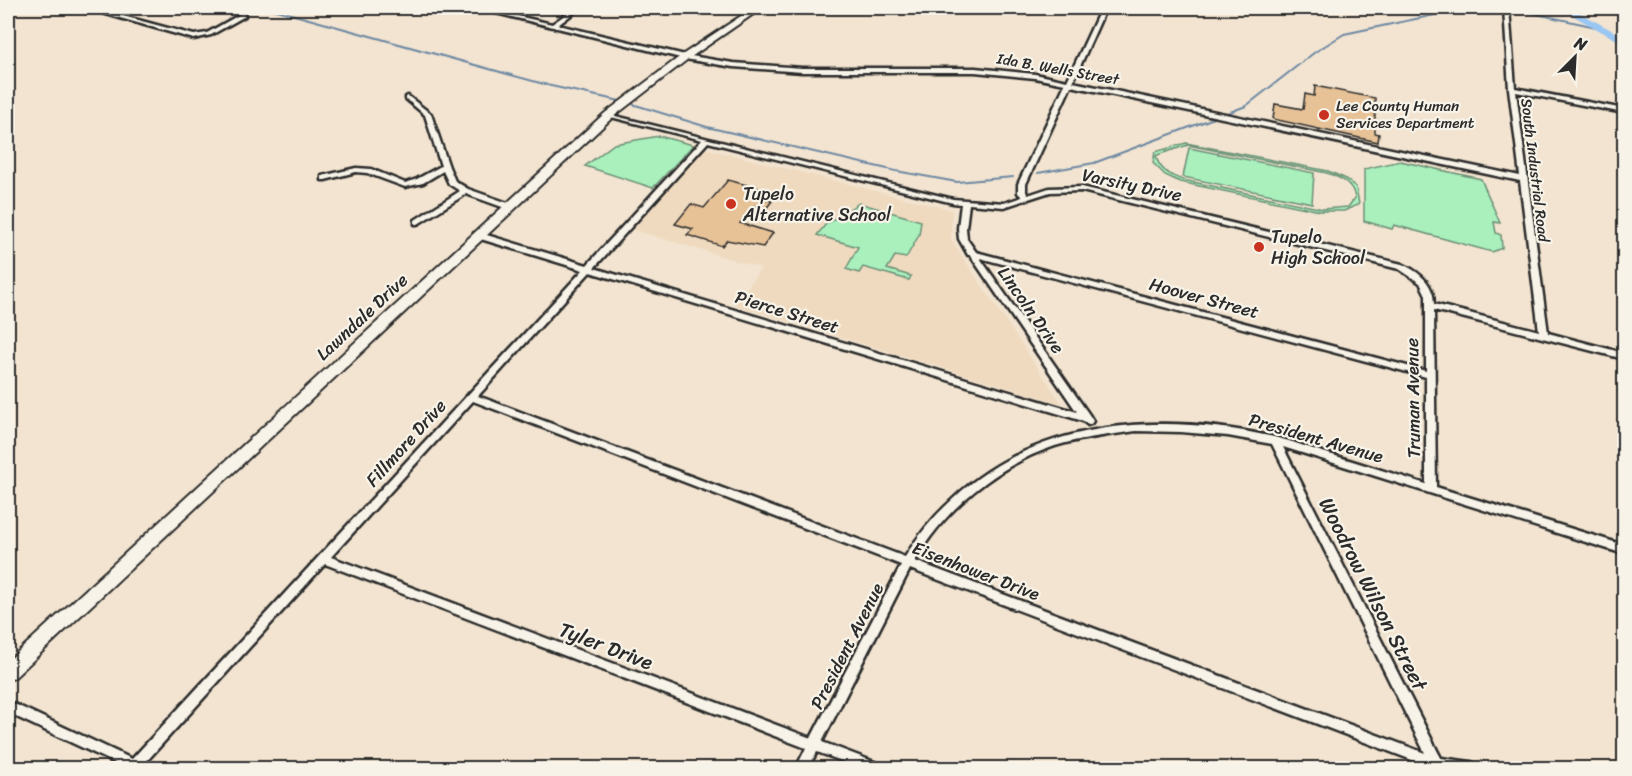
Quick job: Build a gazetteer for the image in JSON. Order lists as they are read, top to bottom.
{
  "streets": {
    "street": [
      "Ida B. Wells Street",
      "South Industrial Road",
      "Varsity Drive",
      "Hoover Street",
      "Lincoln Drive",
      "Pierce Street",
      "Lawndale Drive",
      "Truman Avenue",
      "President Avenue",
      "Fillmore Drive",
      "Eisenhower Drive",
      "Woodrow Wilson Street",
      "Tyler Drive"
    ]
  },
  "crossings": [
    ["Ida B. Wells Street", "South Industrial Road"],
    ["Ida B. Wells Street", "Lawndale Drive"],
    ["Varsity Drive", "Lincoln Drive"],
    ["Varsity Drive", "Lawndale Drive"],
    ["Varsity Drive", "Truman Avenue"],
    ["Varsity Drive", "Fillmore Drive"],
    ["Hoover Street", "Lincoln Drive"],
    ["Hoover Street", "Truman Avenue"],
    ["Lincoln Drive", "Pierce Street"],
    ["Lincoln Drive", "President Avenue"],
    ["Pierce Street", "Lawndale Drive"],
    ["Pierce Street", "Fillmore Drive"],
    ["Truman Avenue", "President Avenue"],
    ["President Avenue", "Eisenhower Drive"],
    ["President Avenue", "Woodrow Wilson Street"],
    ["President Avenue", "Tyler Drive"],
    ["Fillmore Drive", "Eisenhower Drive"],
    ["Fillmore Drive", "Tyler Drive"],
    ["Eisenhower Drive", "Woodrow Wilson Street"]
  ],
  "places": ["Lee County Human Services Department", "Tupelo Alternative School", "Tupelo High School"],
  "north": "top right"
}
